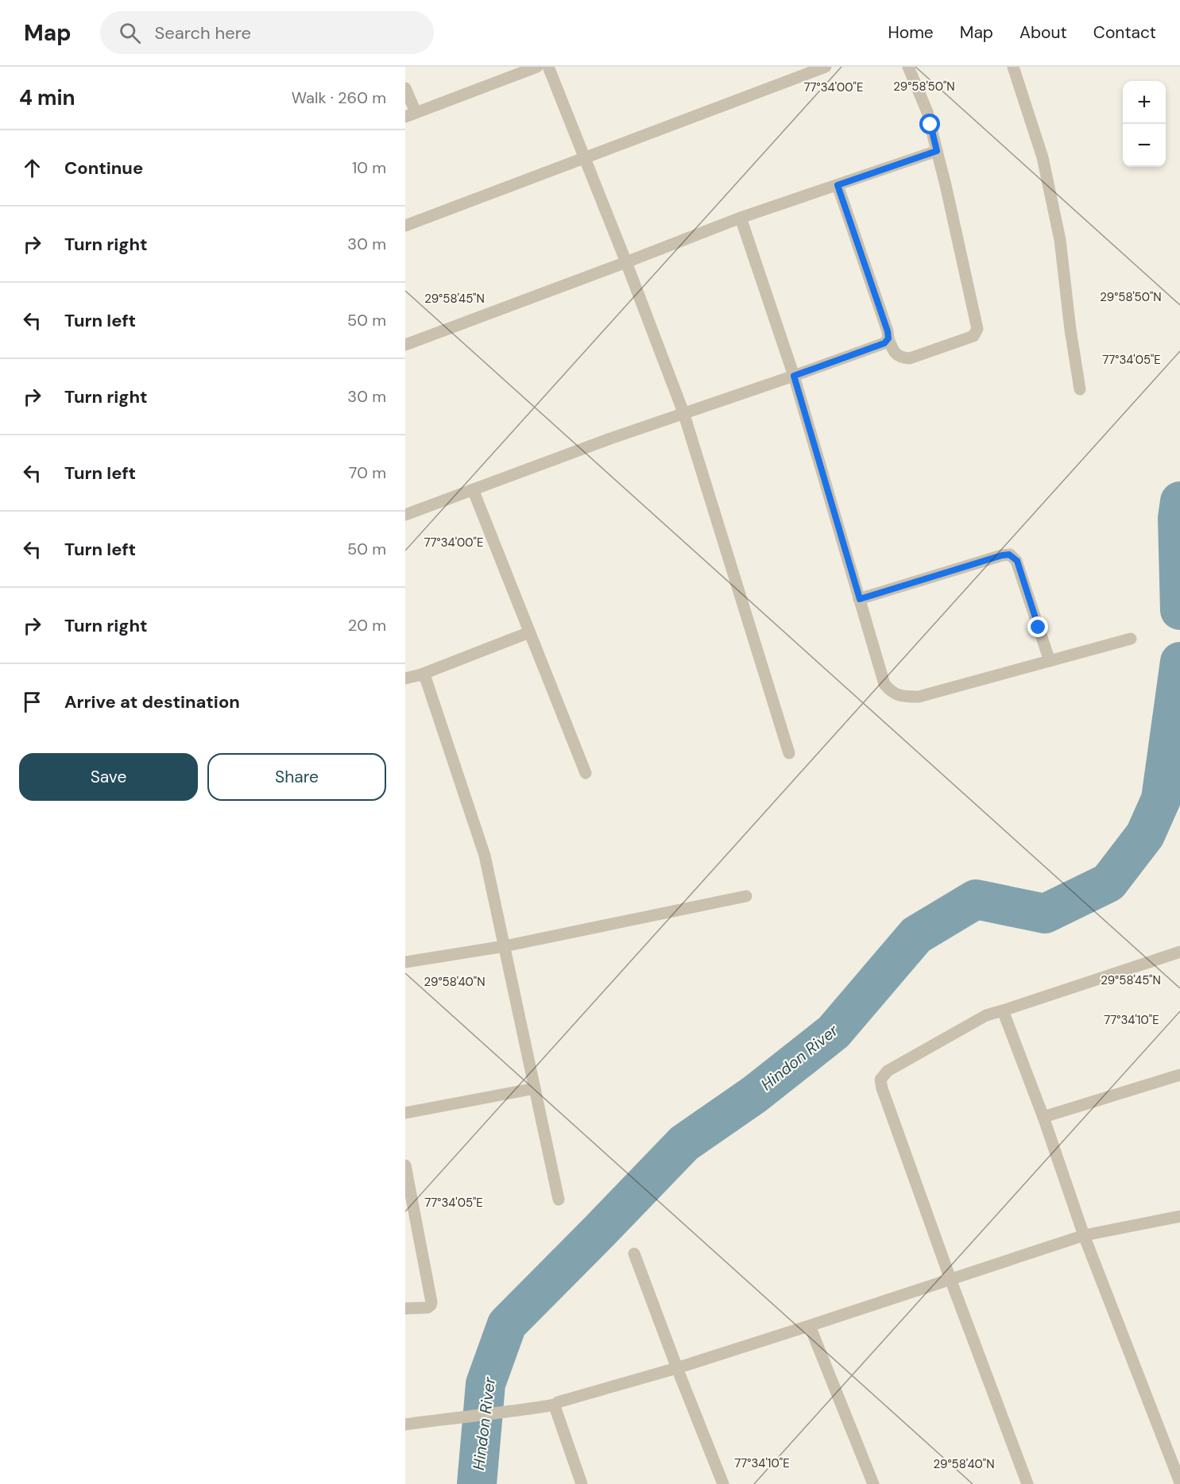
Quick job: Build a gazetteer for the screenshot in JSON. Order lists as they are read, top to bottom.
{
  "water": ["Hindon River"],
  "page": {
    "header": "Map",
    "search": "Search here",
    "nav": [
      "Home",
      "Map",
      "About",
      "Contact"
    ],
    "heading": ["4 min", "Walk · 260 m"],
    "map_buttons": ["+", "−"],
    "list": [
      ["Continue", "10 m"],
      ["Turn right", "30 m"],
      ["Turn left", "50 m"],
      ["Turn right", "30 m"],
      ["Turn left", "70 m"],
      ["Turn left", "50 m"],
      ["Turn right", "20 m"],
      "Arrive at destination"
    ],
    "buttons": ["Save", "Share"]
  },
  "coordinates": [
    "29°58'50\"N",
    "77°34'00\"E",
    "29°58'45\"N",
    "77°34'05\"E",
    "29°58'40\"N",
    "77°34'10\"E"
  ]
}
